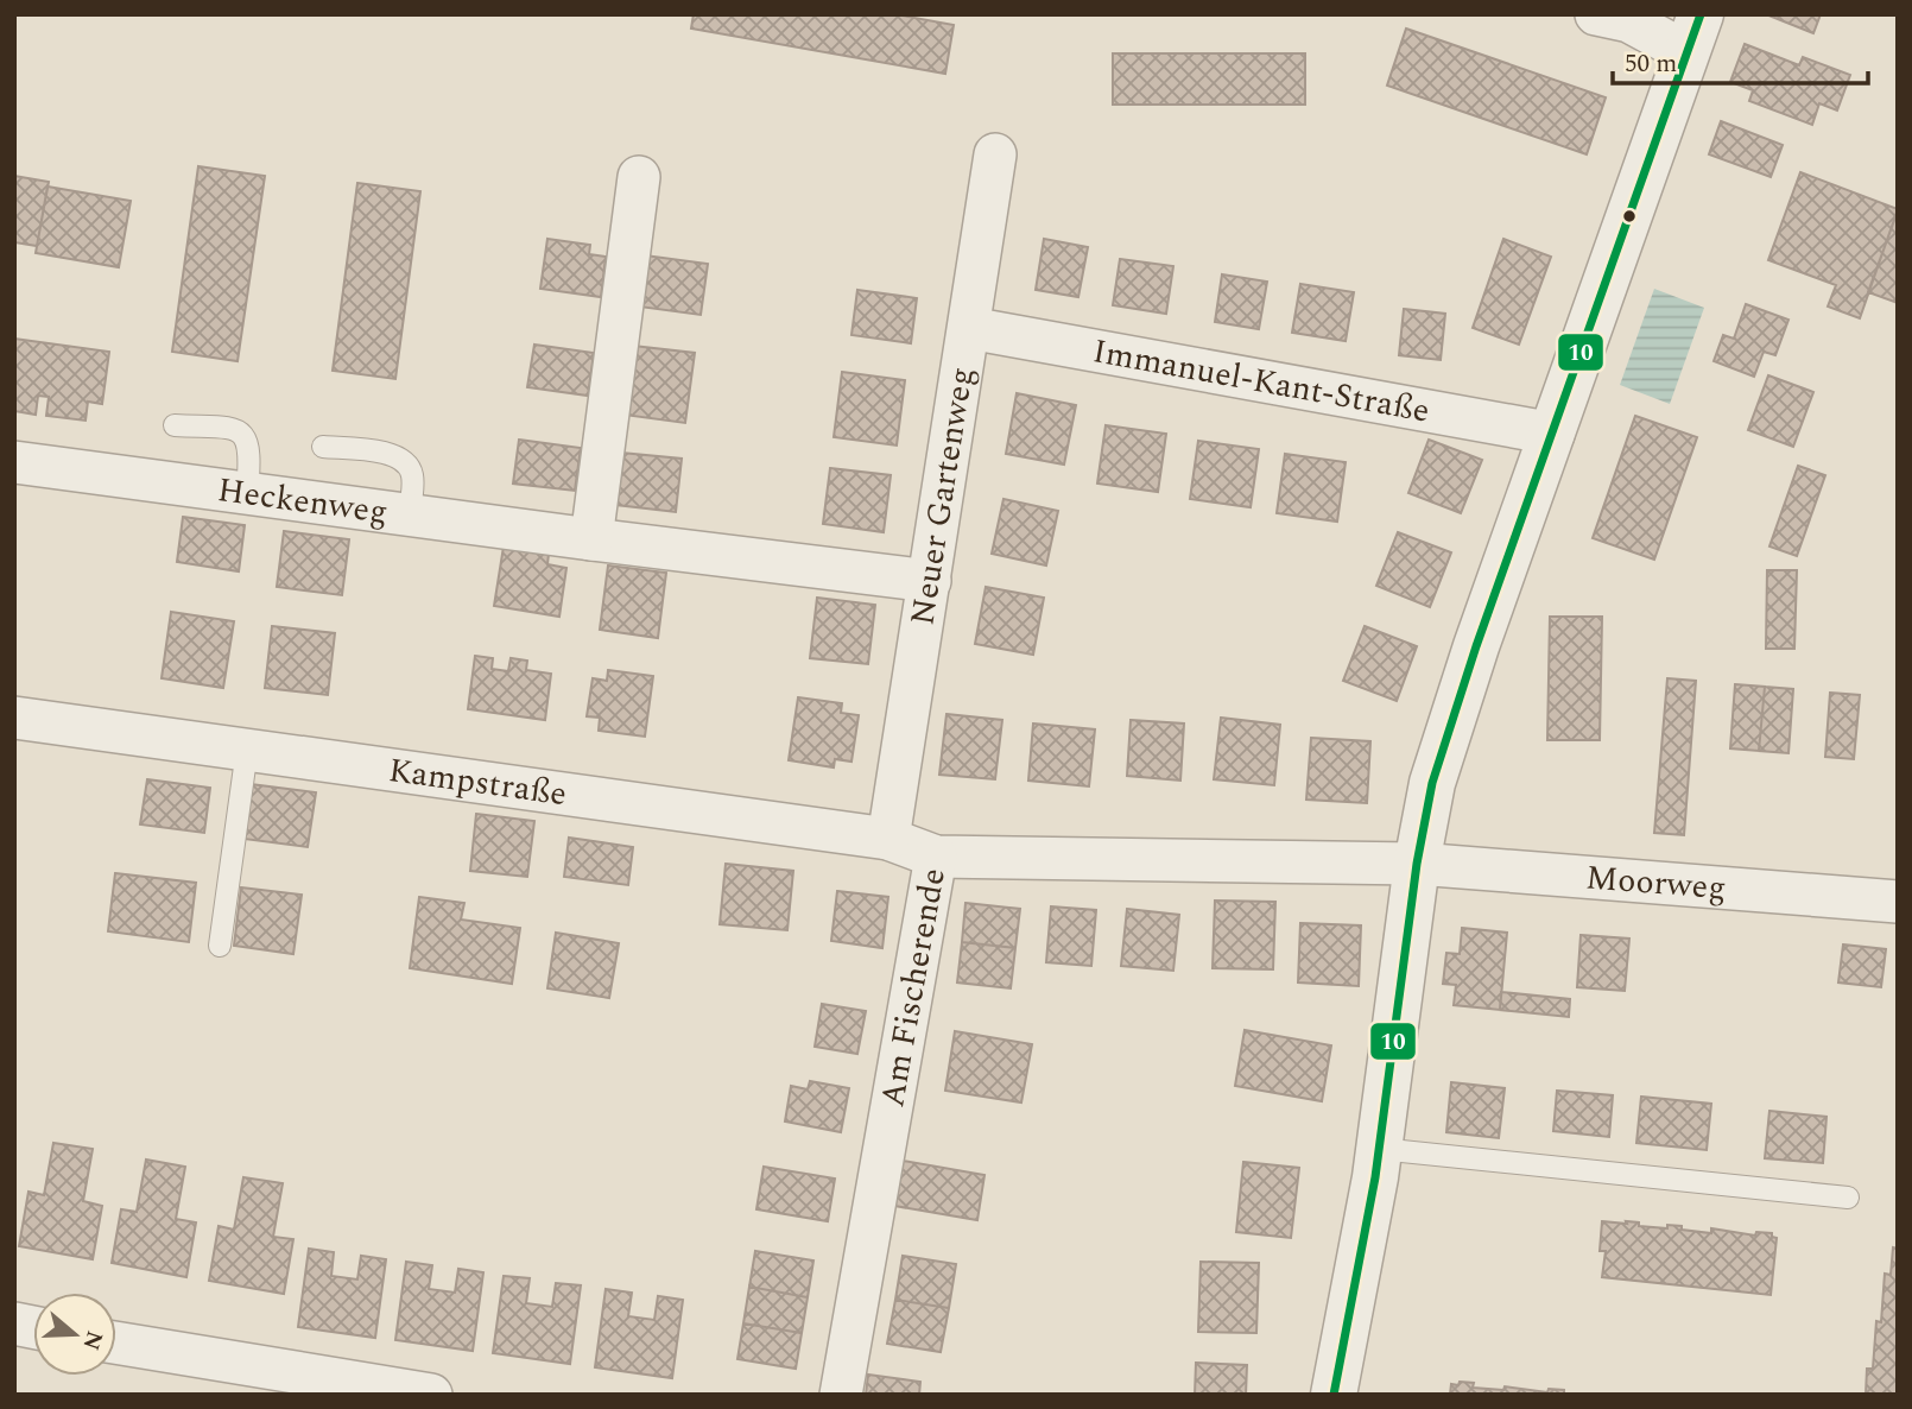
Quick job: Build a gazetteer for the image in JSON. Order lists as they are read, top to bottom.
{
  "streets": {
    "street": [
      "Immanuel-Kant-Straße",
      "Neuer Gartenweg",
      "Heckenweg",
      "Kampstraße",
      "Moorweg",
      "Am Fischerende"
    ]
  },
  "crossings": [
    ["Immanuel-Kant-Straße", "Neuer Gartenweg"],
    ["Neuer Gartenweg", "Heckenweg"],
    ["Neuer Gartenweg", "Kampstraße"],
    ["Kampstraße", "Am Fischerende"],
    ["Moorweg", "Am Fischerende"]
  ],
  "lines": ["transit line 10"],
  "scale_bar": "50 m",
  "north": "right"
}
